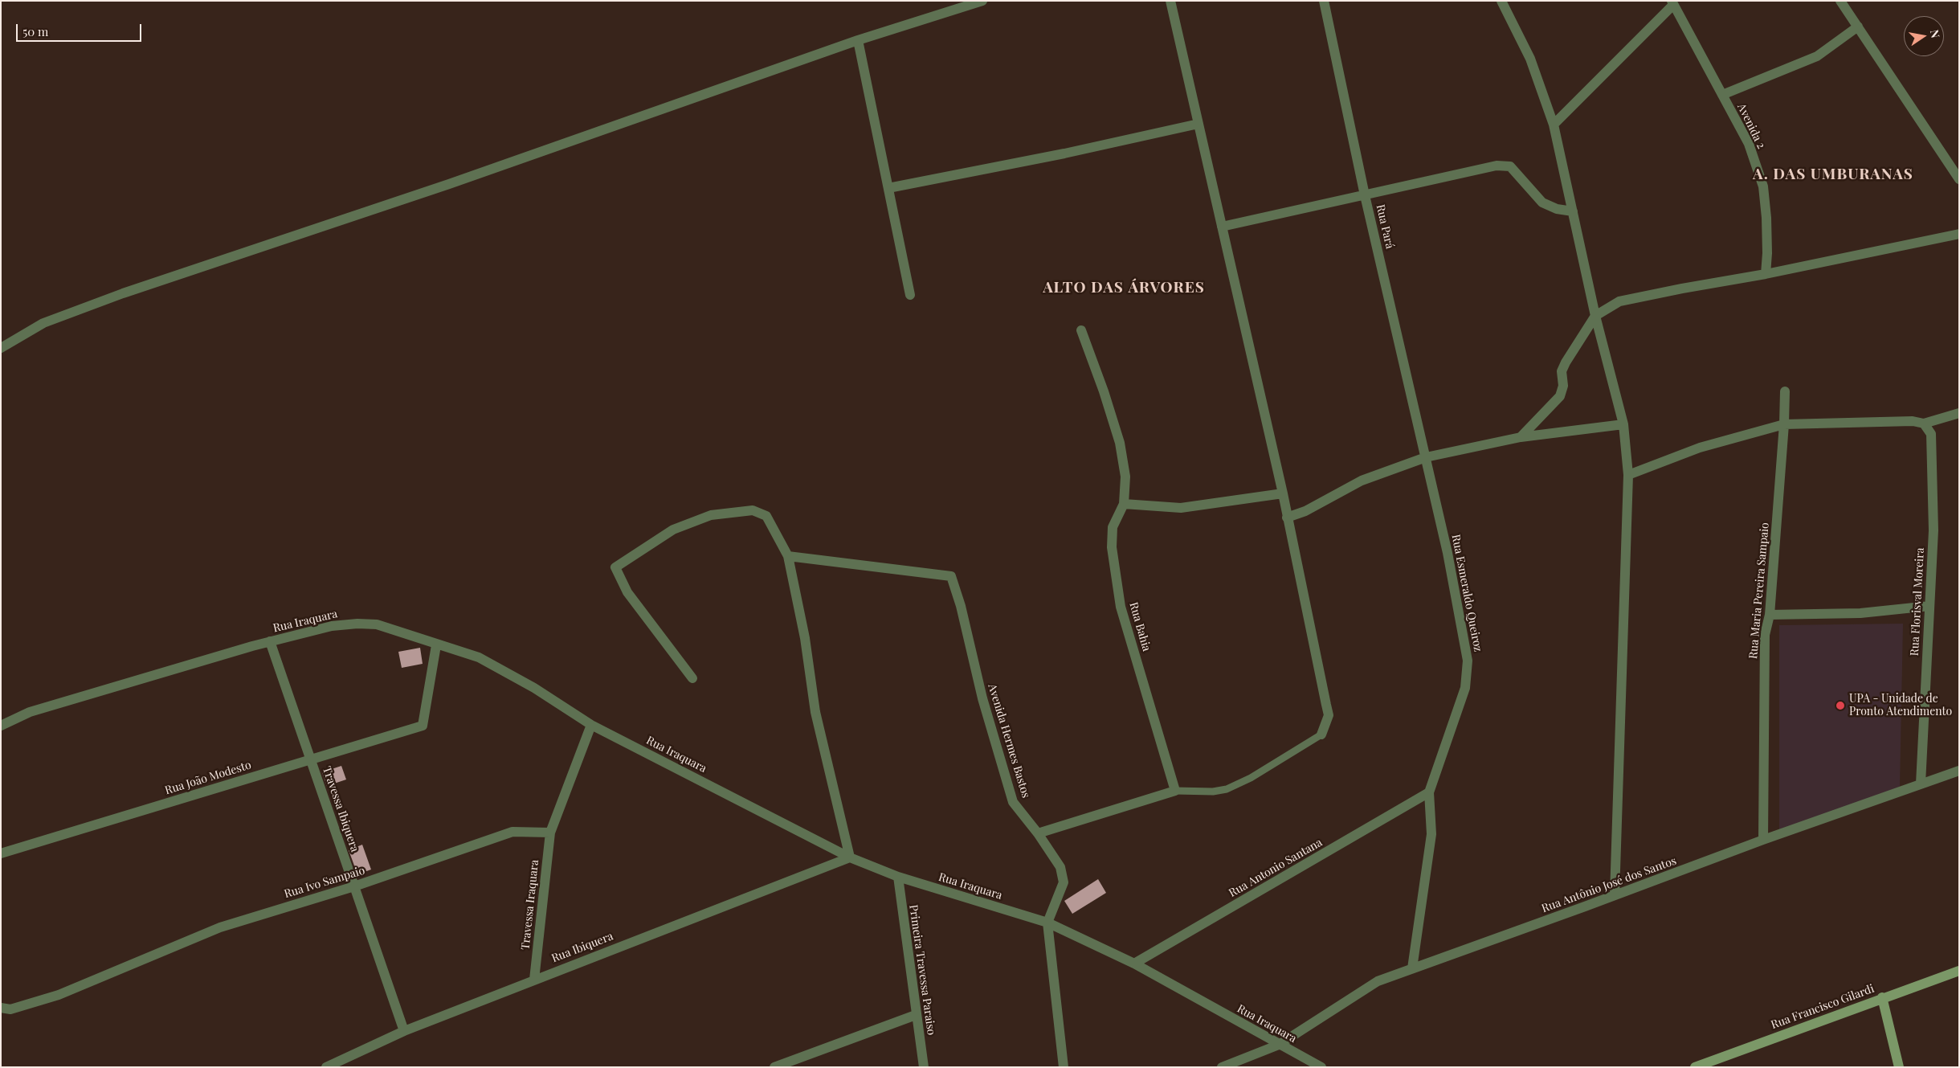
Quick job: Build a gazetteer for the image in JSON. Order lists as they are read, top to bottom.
{
  "streets": {
    "street": [
      "Avenida 2",
      "Rua Pará",
      "Rua Maria Pereira Sampaio",
      "Rua Esmeraldo Queiroz",
      "Rua Florisval Moreira",
      "Rua Iraquara",
      "Rua Bahia",
      "Avenida Hermes Bastos",
      "Rua João Modesto",
      "Travessa Ibiquera",
      "Rua Antonio Santana",
      "Rua Ivo Sampaio",
      "Rua Antônio José dos Santos",
      "Travessa Iraquara",
      "Rua Ibiquera",
      "Primeira Travessa Paraiso",
      "Rua Francisco Gilardi"
    ]
  },
  "crossings": [
    ["Rua Pará", "Rua Esmeraldo Queiroz"],
    ["Rua Maria Pereira Sampaio", "Rua Antônio José dos Santos"],
    ["Rua Esmeraldo Queiroz", "Rua Antonio Santana"],
    ["Rua Esmeraldo Queiroz", "Rua Antônio José dos Santos"],
    ["Rua Florisval Moreira", "Rua Antônio José dos Santos"],
    ["Rua Iraquara", "Avenida Hermes Bastos"],
    ["Rua Iraquara", "Rua João Modesto"],
    ["Rua Iraquara", "Travessa Ibiquera"],
    ["Rua Iraquara", "Rua Antonio Santana"],
    ["Rua Iraquara", "Rua Antônio José dos Santos"],
    ["Rua Iraquara", "Rua Ibiquera"],
    ["Rua Iraquara", "Primeira Travessa Paraiso"],
    ["Rua João Modesto", "Travessa Ibiquera"],
    ["Travessa Ibiquera", "Rua Ivo Sampaio"],
    ["Travessa Ibiquera", "Rua Ibiquera"],
    ["Rua Ivo Sampaio", "Travessa Iraquara"],
    ["Travessa Iraquara", "Rua Ibiquera"]
  ],
  "districts": ["A. DAS UMBURANAS", "ALTO DAS ÁRVORES"],
  "places": ["UPA - Unidade de Pronto Atendimento"],
  "scale_bar": "50 m",
  "north": "right"
}
